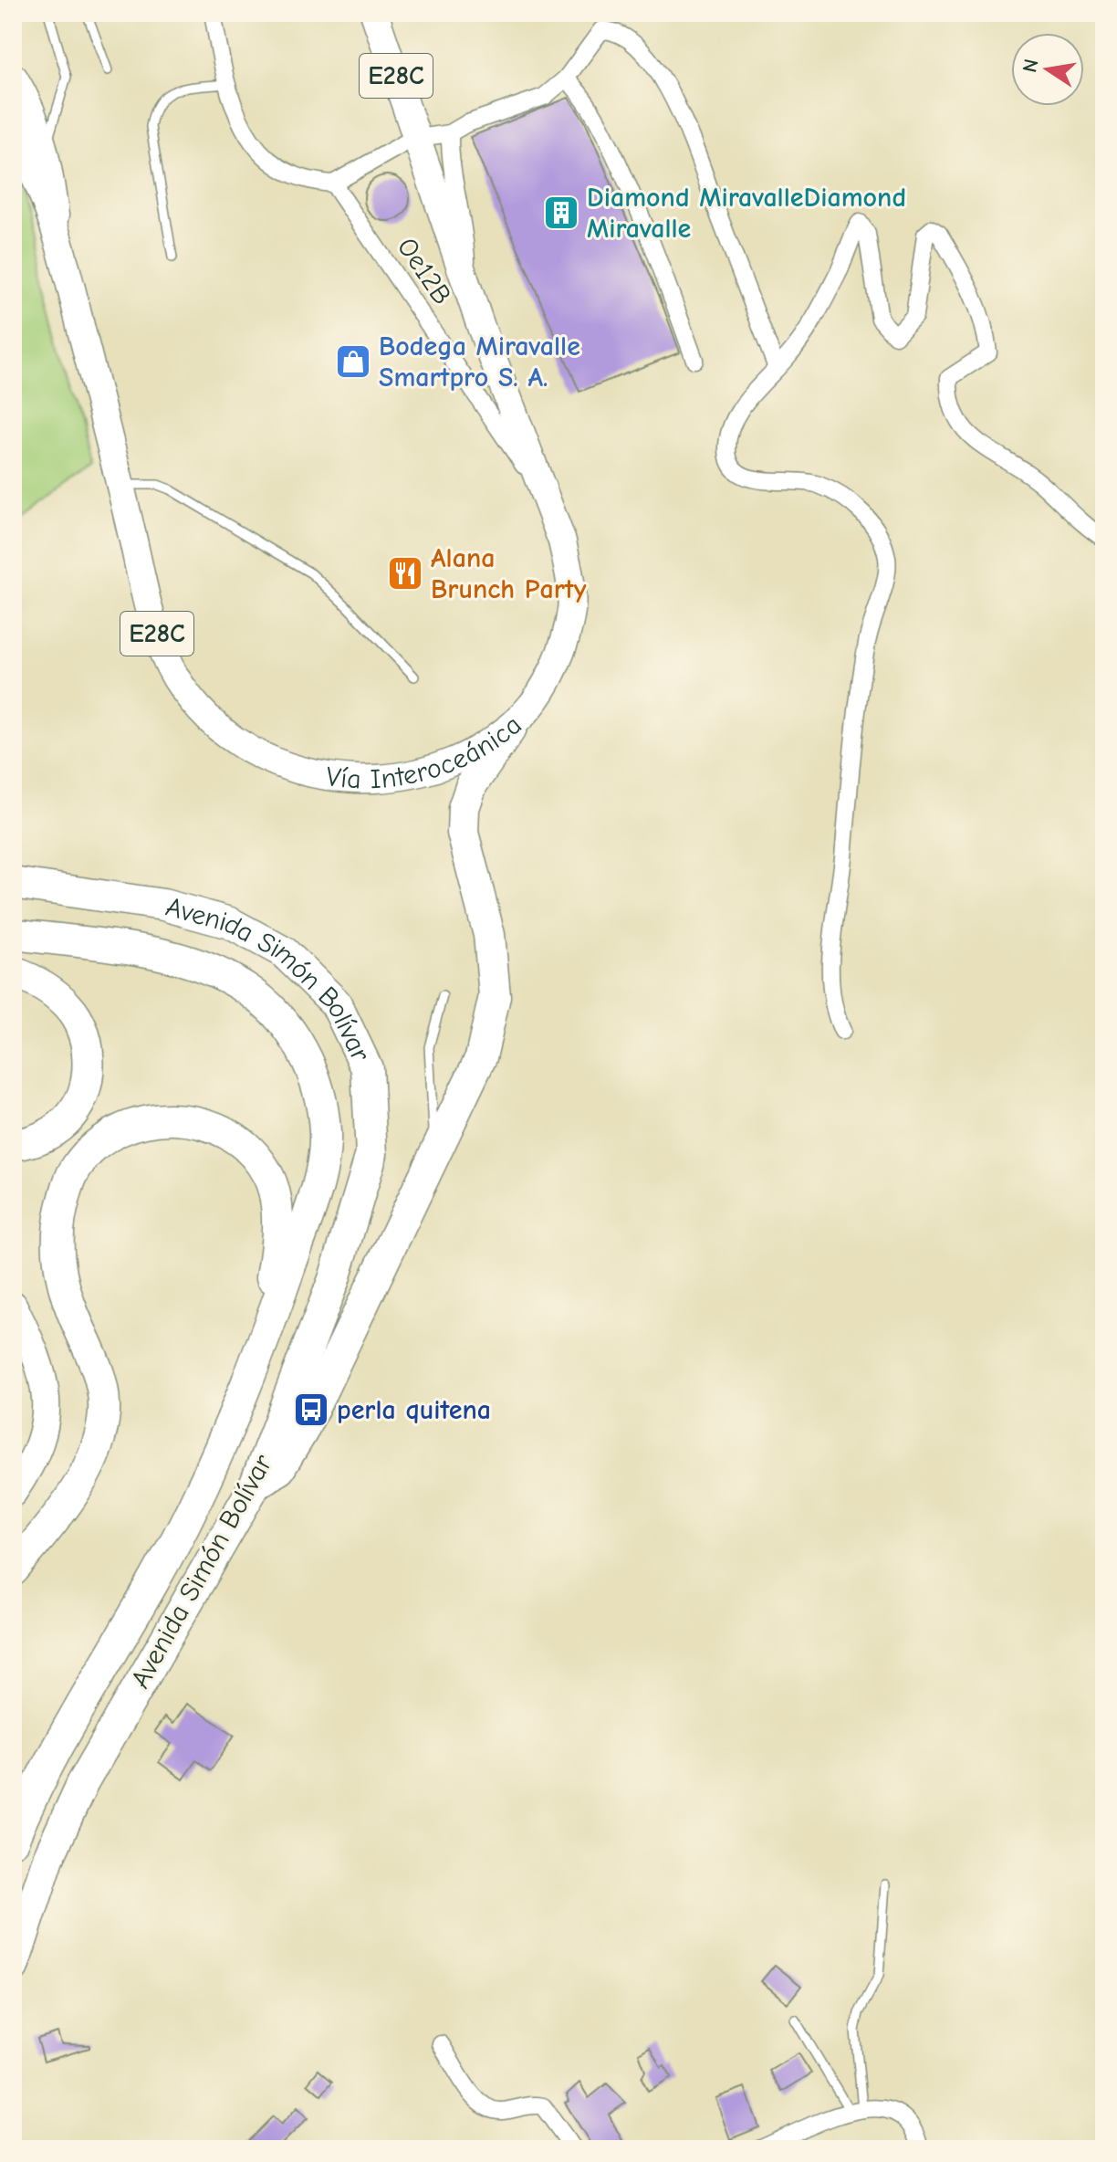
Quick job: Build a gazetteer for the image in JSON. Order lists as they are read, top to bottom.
{
  "streets": {
    "highway": ["Avenida Simón Bolívar"],
    "main road": ["E28C", "Vía Interoceánica"],
    "street": ["Oe12B"]
  },
  "crossings": [
    ["Oe12B", "Vía Interoceánica"]
  ],
  "places": {
    "building": ["Diamond MiravalleDiamond Miravalle"],
    "shop": ["Bodega Miravalle Smartpro S. A."],
    "restaurant": ["Alana Brunch Party"],
    "bus stop": ["perla quitena"]
  },
  "north": "left"
}
